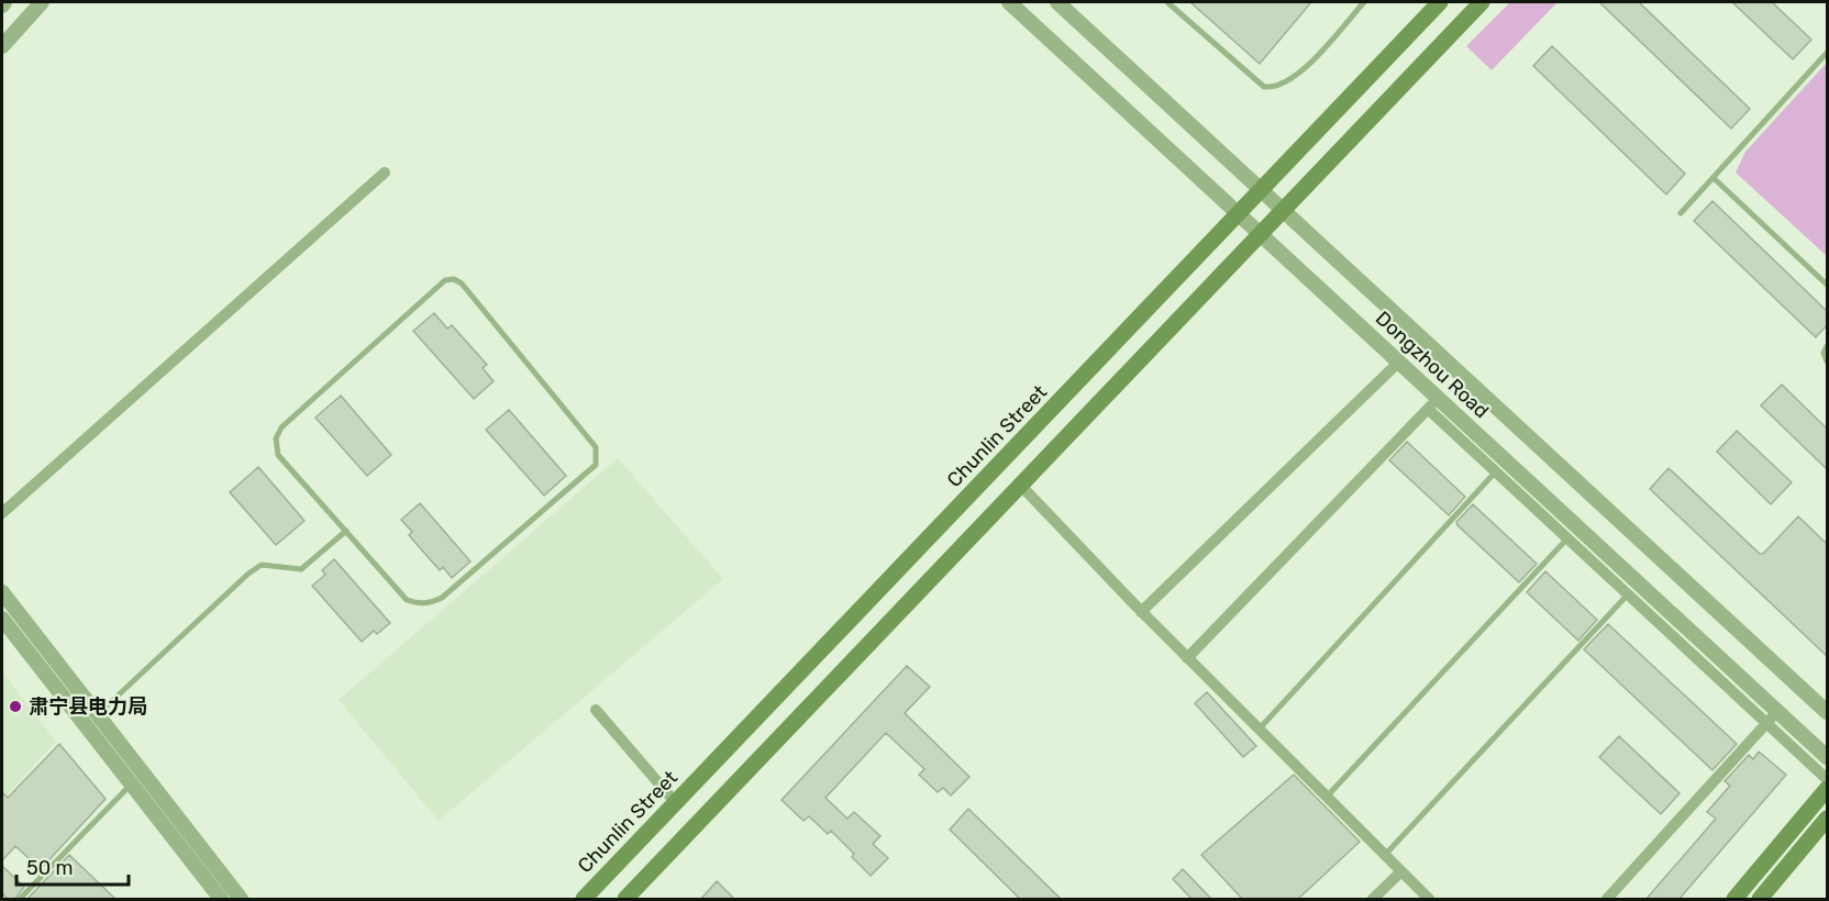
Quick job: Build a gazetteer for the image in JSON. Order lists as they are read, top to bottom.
{
  "streets": {
    "main road": ["Chunlin Street"],
    "street": ["Dongzhou Road"]
  },
  "crossings": [
    ["Dongzhou Road", "Chunlin Street"]
  ],
  "places": ["肃宁县电力局"],
  "scale_bar": "50 m"
}
